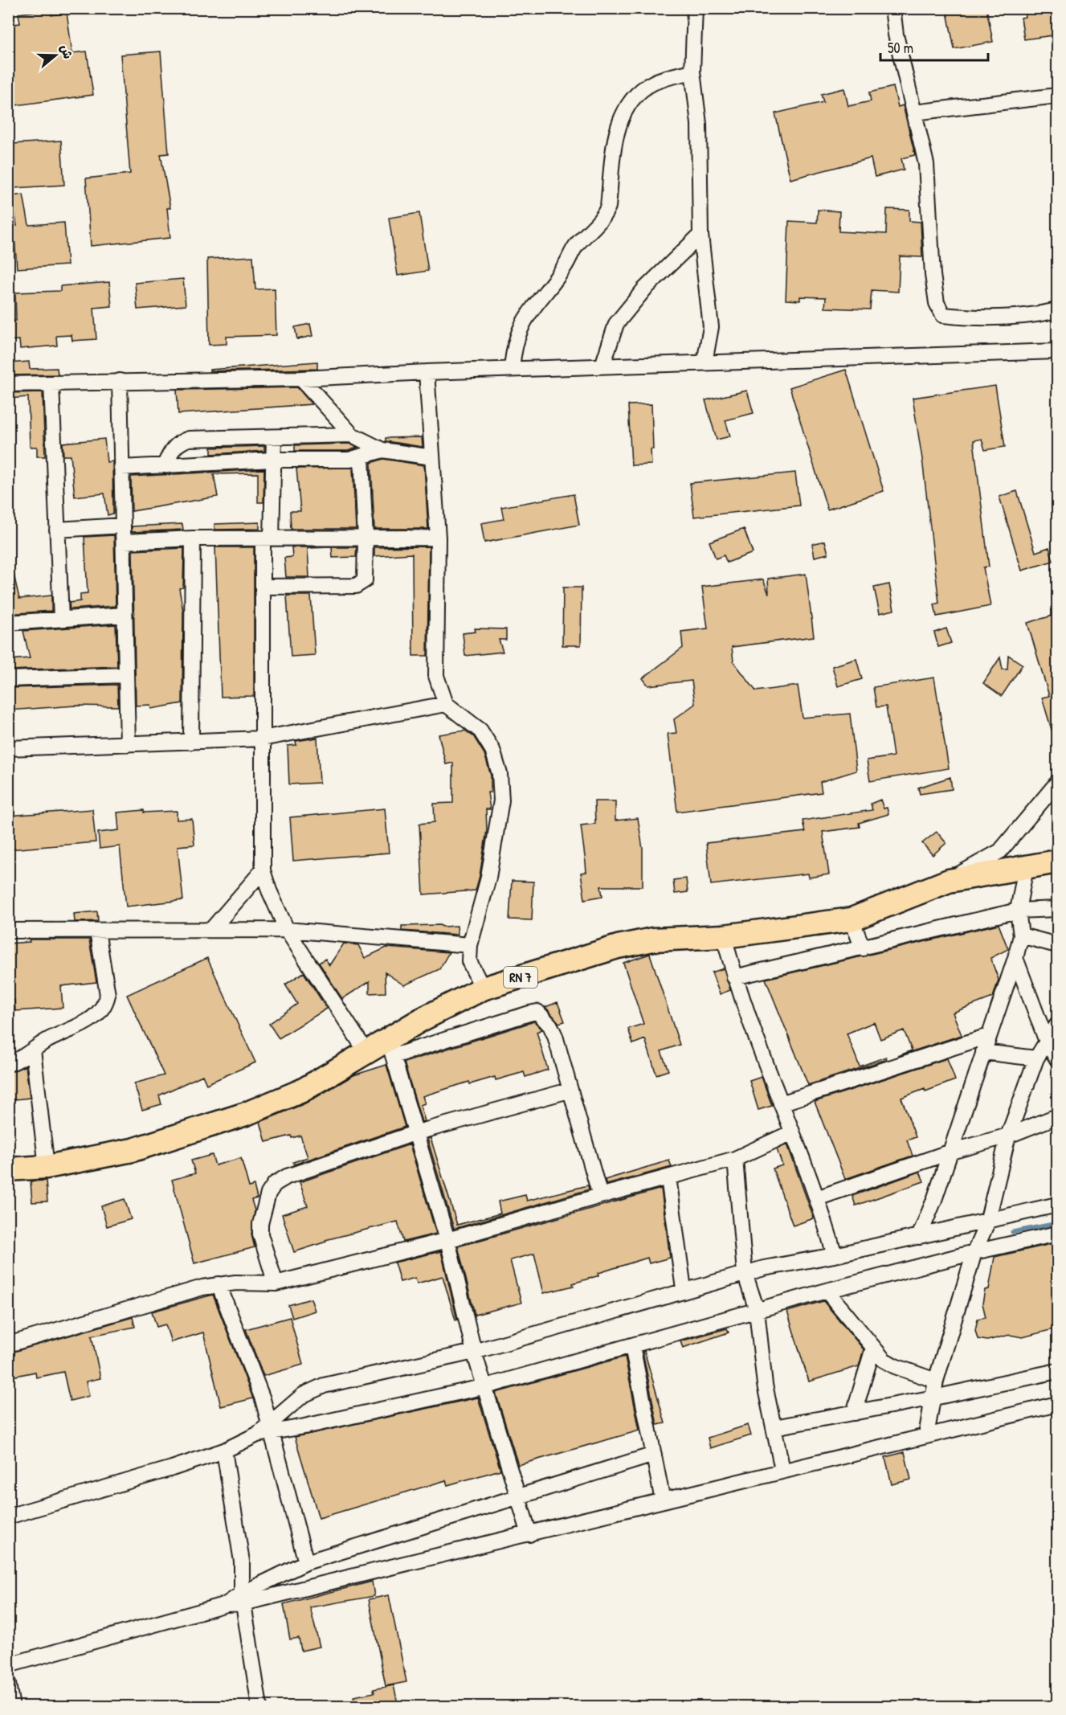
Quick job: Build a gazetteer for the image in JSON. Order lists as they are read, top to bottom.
{
  "streets": {
    "main road": ["RN 7"]
  },
  "scale_bar": "50 m",
  "north": "right"
}
